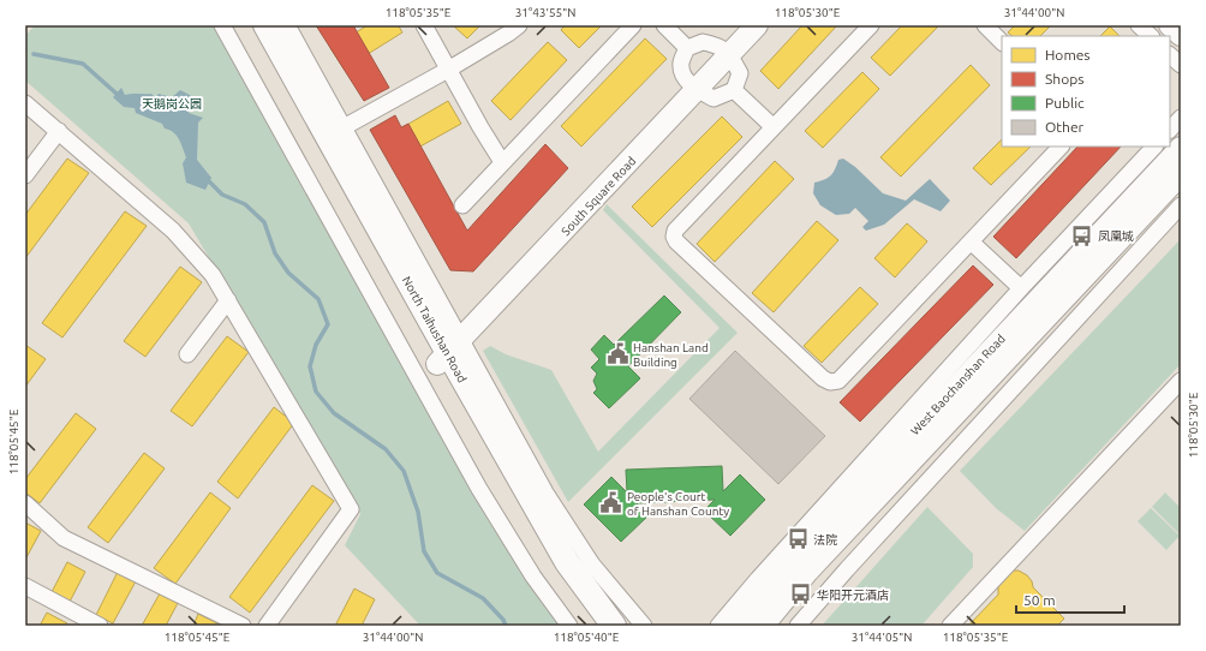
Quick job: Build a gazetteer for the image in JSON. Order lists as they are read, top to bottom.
{
  "streets": {
    "main road": ["South Square Road", "North Taihushan Road", "West Baochanshan Road"]
  },
  "crossings": [
    ["South Square Road", "North Taihushan Road"]
  ],
  "parks": ["天鹅岗公园"],
  "places": {
    "bus stop": ["凤凰城", "法院", "华阳开元酒店"],
    "public building": ["Hanshan Land Building", "People's Court of Hanshan County"]
  },
  "legend": [
    "Homes",
    "Shops",
    "Public",
    "Other"
  ],
  "scale_bar": "50 m",
  "coordinates": [
    "118°05'35\"E",
    "31°43'55\"N",
    "118°05'30\"E",
    "31°44'00\"N",
    "118°05'45\"E",
    "118°05'40\"E",
    "31°44'05\"N"
  ]
}
